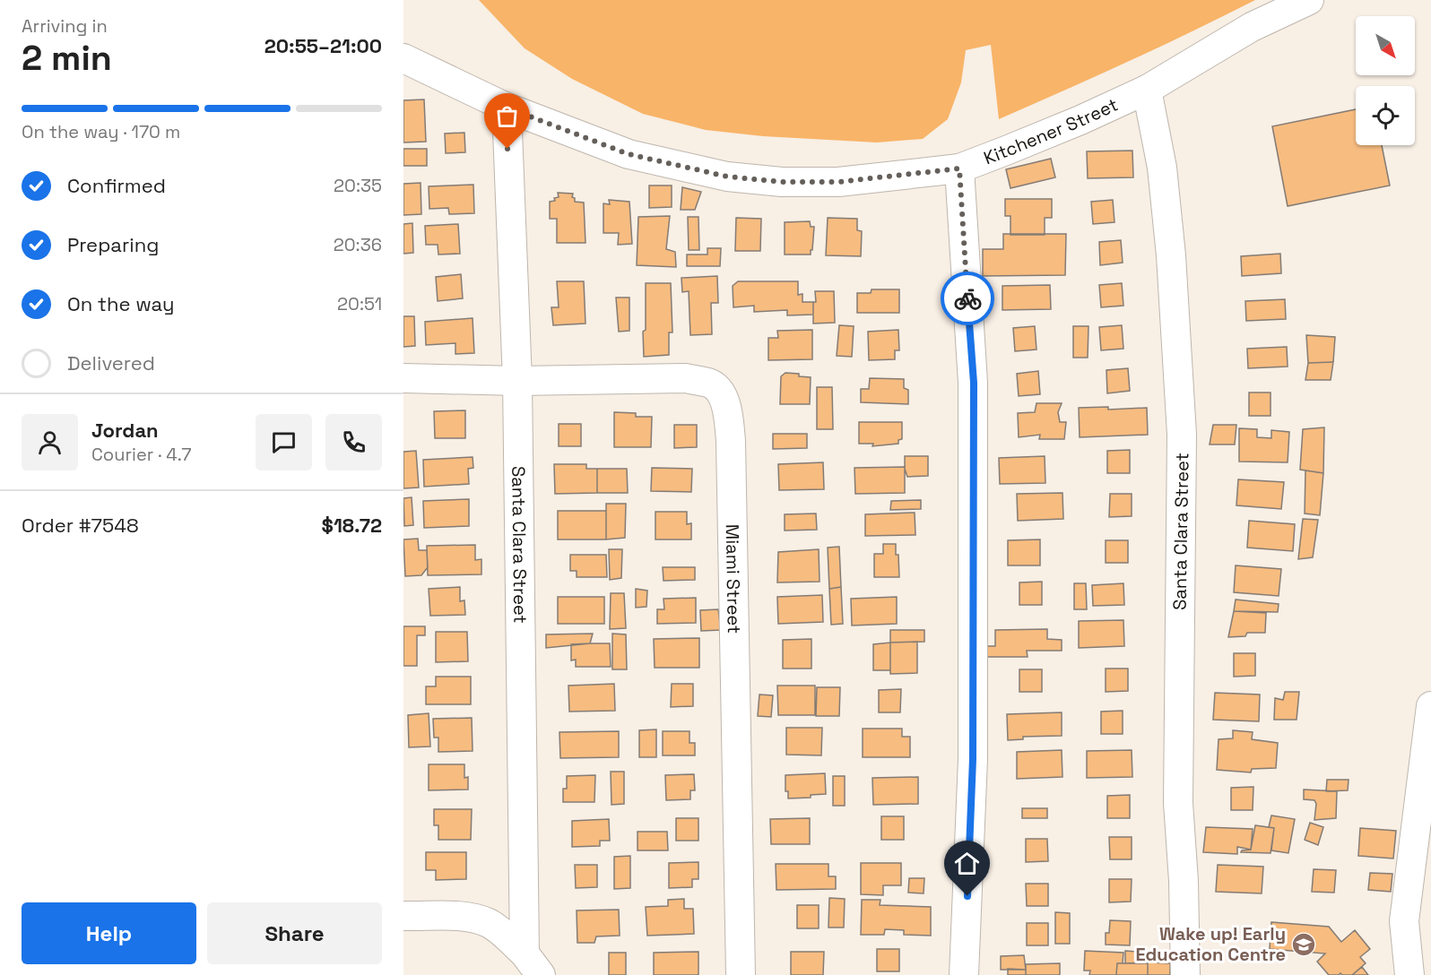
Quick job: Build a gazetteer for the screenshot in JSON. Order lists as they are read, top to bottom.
{
  "streets": {
    "street": ["Kitchener Street", "Santa Clara Street", "Miami Street"]
  },
  "crossings": [
    ["Kitchener Street", "Santa Clara Street"],
    ["Santa Clara Street", "Miami Street"]
  ],
  "places": {
    "school or university": ["Wake up! Early Education Centre"]
  },
  "north": "bottom right",
  "page": {
    "heading": ["2 min", "Arriving in", "20:55–21:00"],
    "panel": [
      "Jordan",
      "Courier · 4.7",
      "Order #7548",
      "$18.72"
    ],
    "bar": "On the way · 170 m",
    "list": [
      ["Confirmed", "20:35"],
      ["Preparing", "20:36"],
      ["On the way", "20:51"],
      "Delivered"
    ],
    "buttons": ["Help", "Share"]
  }
}
